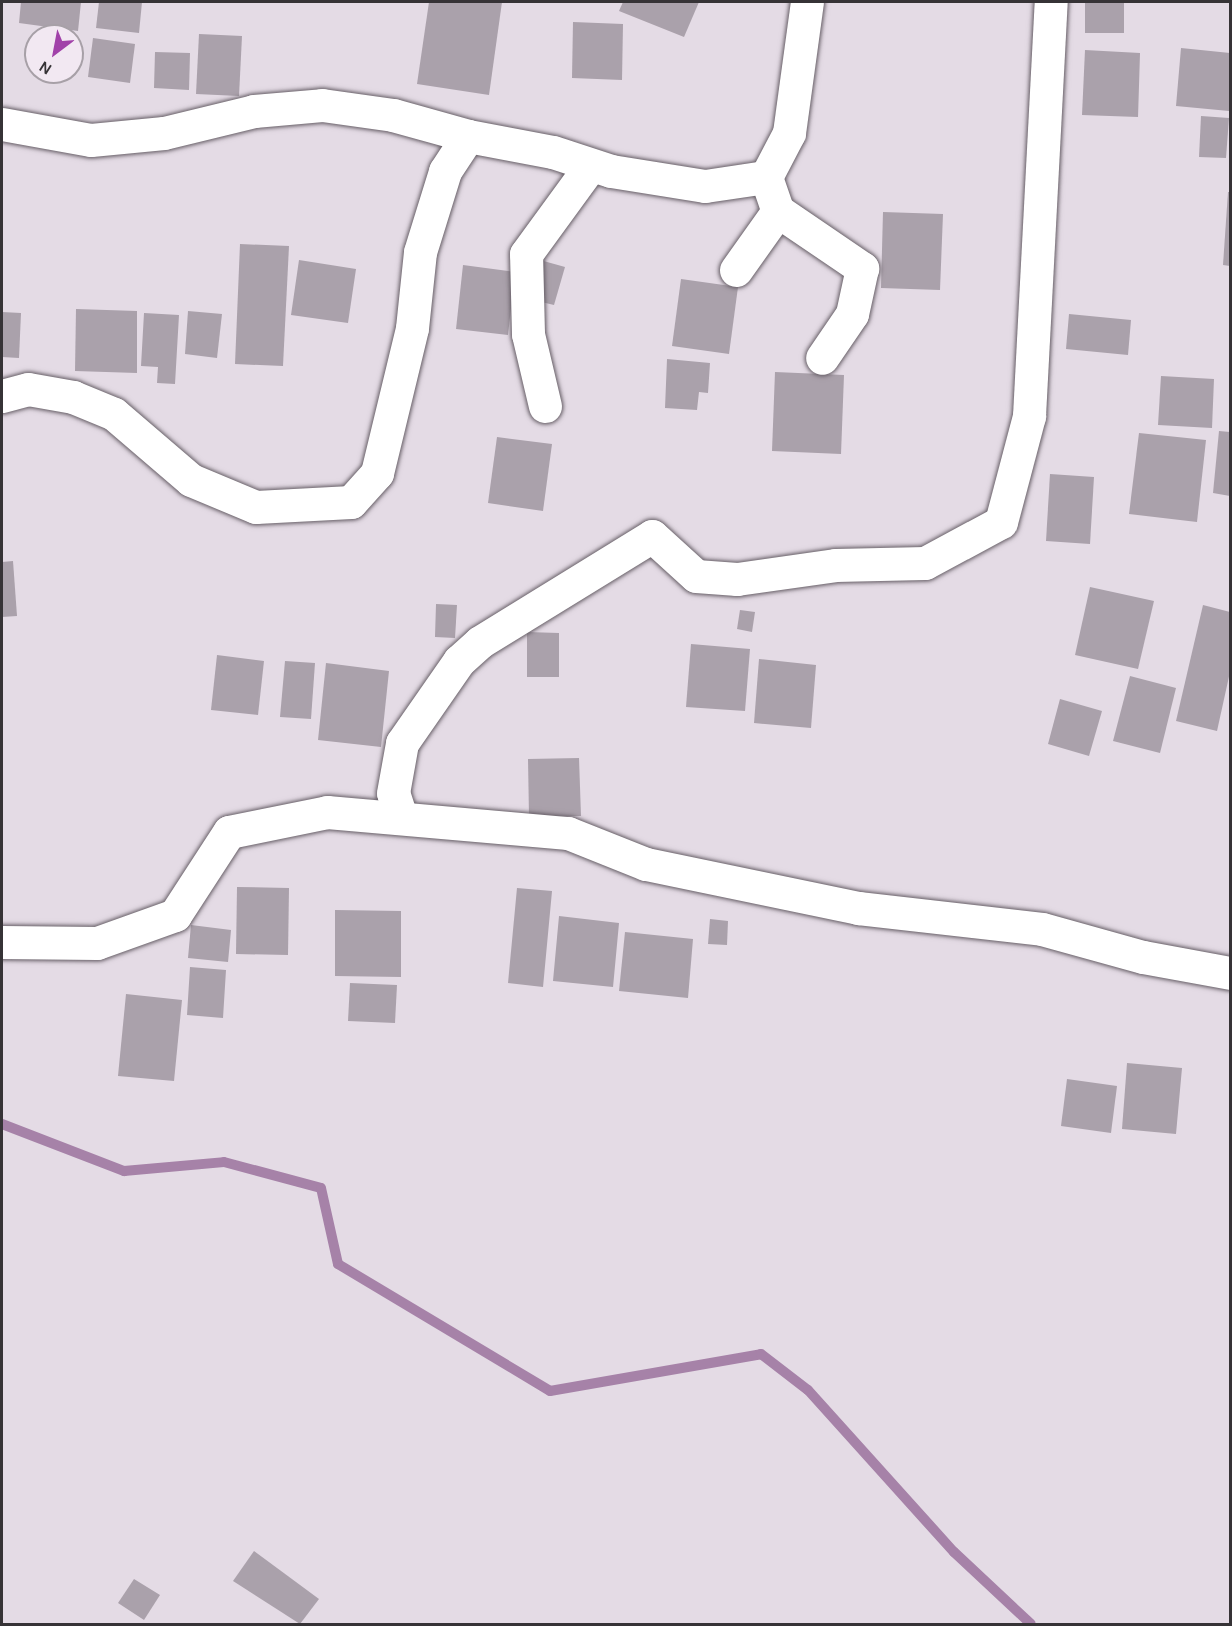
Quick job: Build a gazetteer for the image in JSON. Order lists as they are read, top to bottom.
{
  "north": "bottom left"
}
